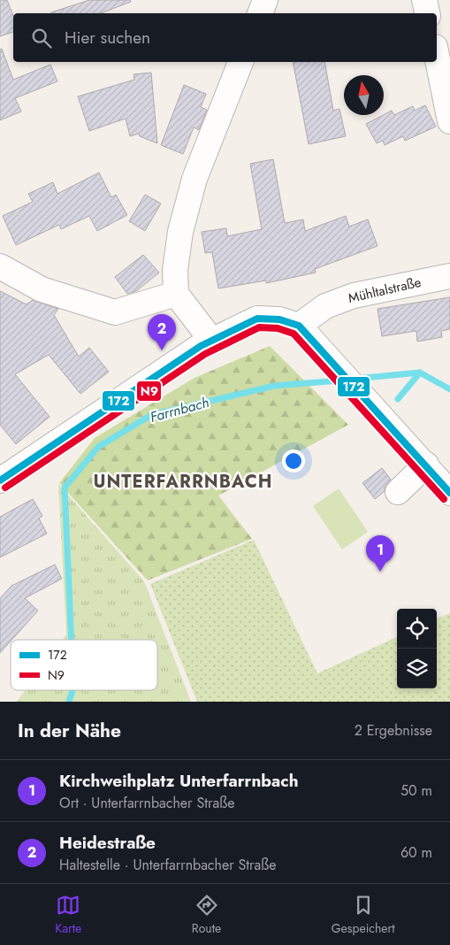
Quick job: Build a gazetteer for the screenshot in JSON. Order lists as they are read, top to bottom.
{
  "streets": {
    "street": ["Mühltalstraße"]
  },
  "districts": ["UNTERFARRNBACH"],
  "water": ["Farrnbach"],
  "lines": ["transit line 172", "transit line N9"],
  "legend": ["172", "N9"],
  "north": "top",
  "page": {
    "search": "Hier suchen",
    "pins": ["2", "1"],
    "heading": ["In der Nähe", "2 Ergebnisse"],
    "list": [
      {
        "mark": "1",
        "name": "Kirchweihplatz Unterfarrnbach",
        "note": "Ort · Unterfarrnbacher Straße",
        "value": "50 m"
      },
      {
        "mark": "2",
        "name": "Heidestraße",
        "note": "Haltestelle · Unterfarrnbacher Straße",
        "value": "60 m"
      }
    ],
    "nav": ["Karte", "Route", "Gespeichert"]
  }
}
